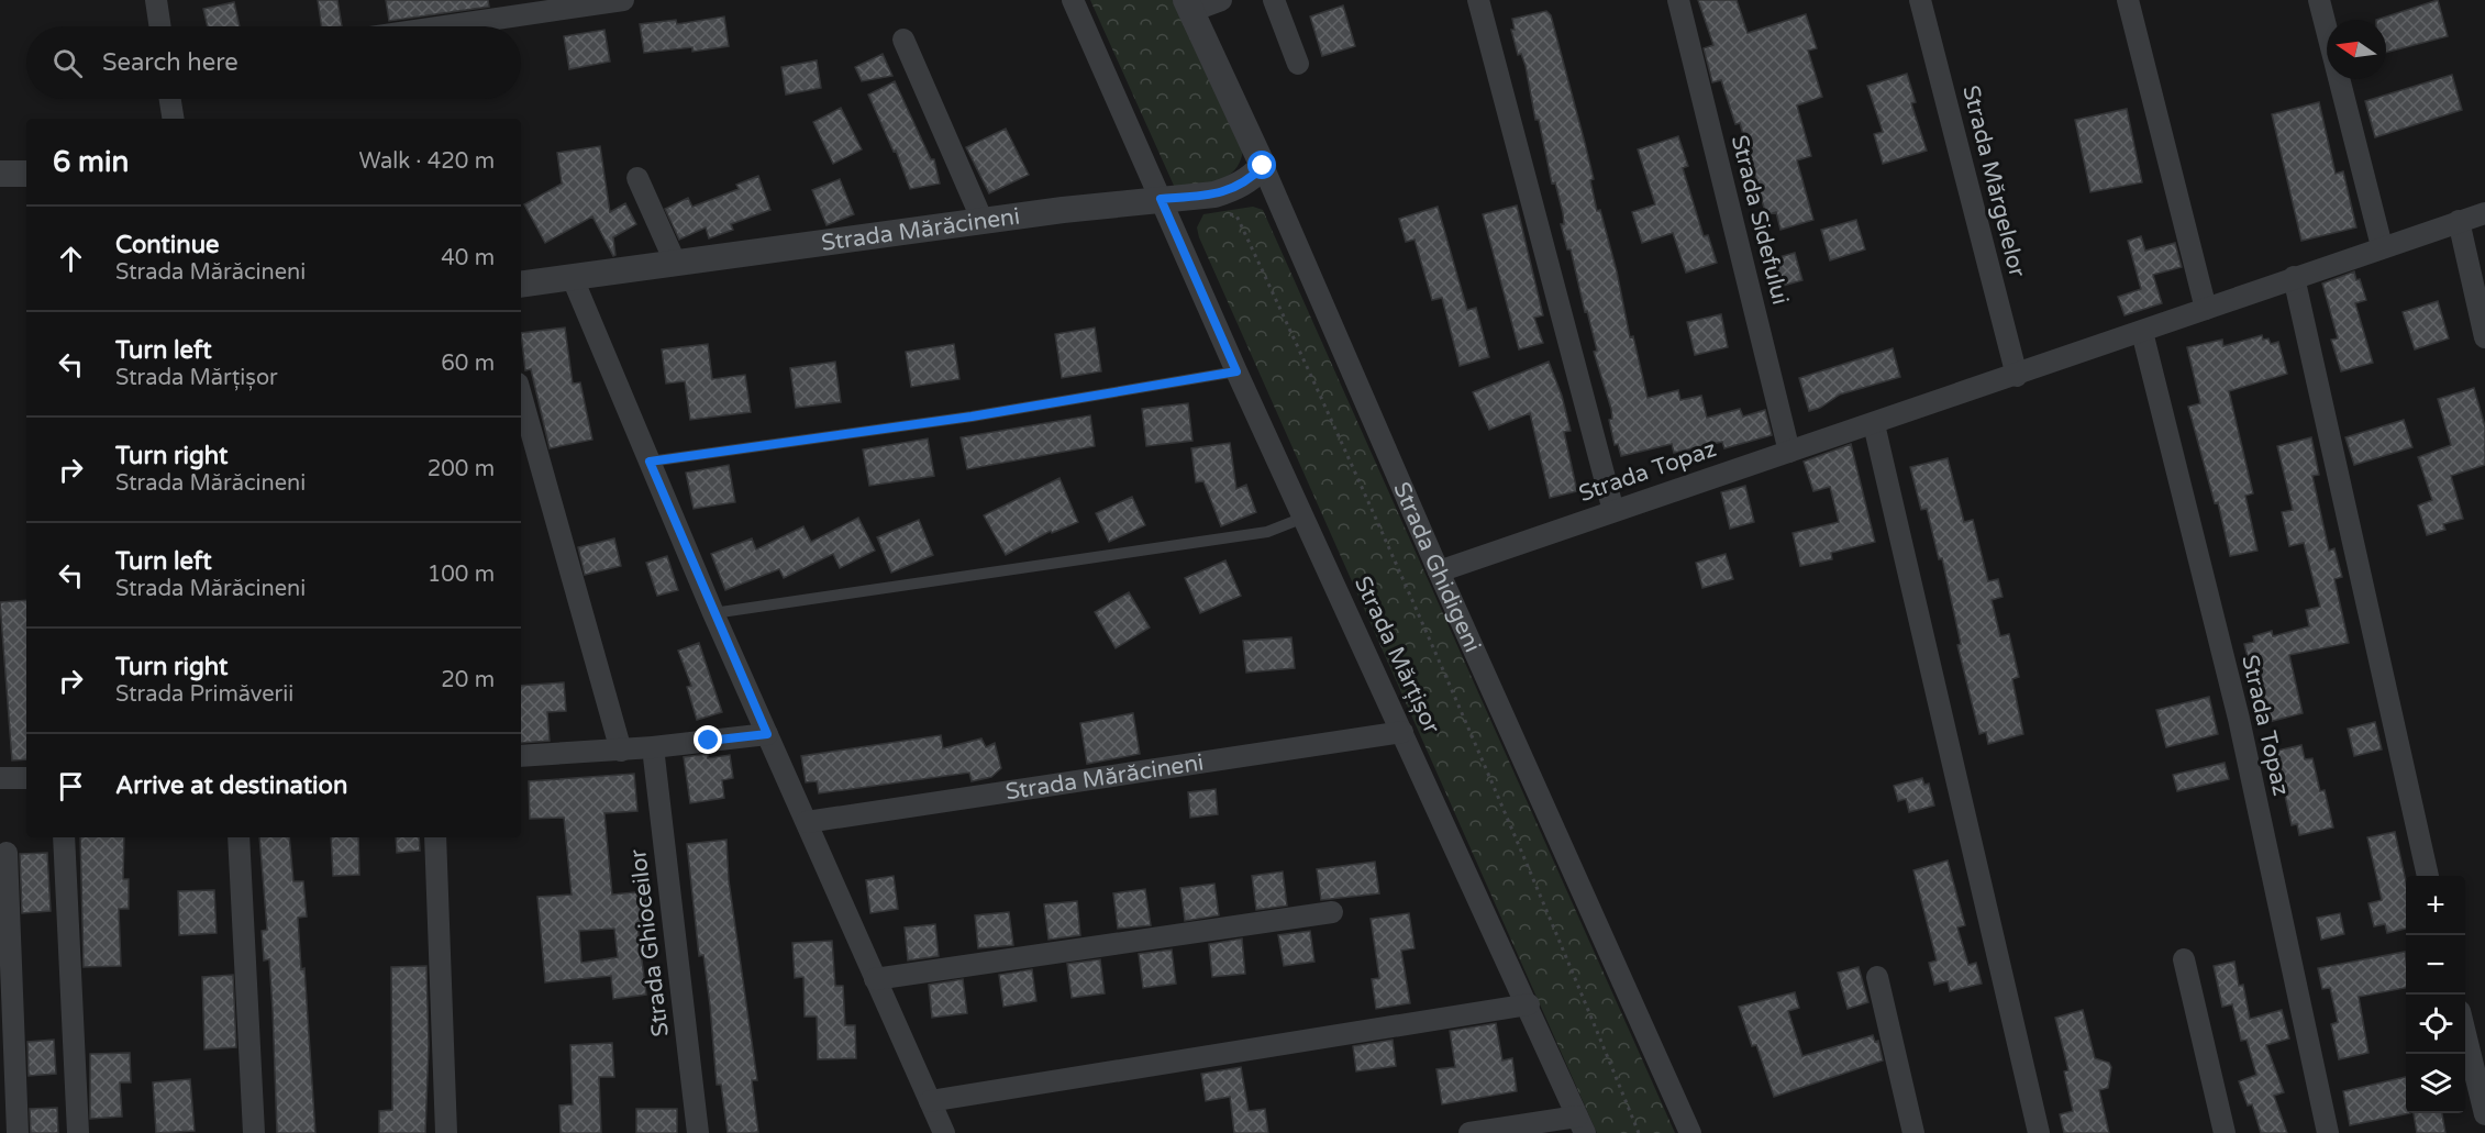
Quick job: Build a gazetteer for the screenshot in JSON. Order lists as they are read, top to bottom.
{
  "streets": {
    "street": [
      "Strada Mărgelelor",
      "Strada Sidefului",
      "Strada Mărăcineni",
      "Strada Topaz",
      "Strada Ghidigeni",
      "Strada Mărțișor",
      "Strada Ghioceilor"
    ]
  },
  "crossings": [
    ["Strada Mărgelelor", "Strada Topaz"],
    ["Strada Sidefului", "Strada Topaz"],
    ["Strada Mărăcineni", "Strada Ghidigeni"],
    ["Strada Mărăcineni", "Strada Mărțișor"],
    ["Strada Topaz", "Strada Ghidigeni"]
  ],
  "north": "left",
  "page": {
    "search": "Search here",
    "heading": ["6 min", "Walk · 420 m"],
    "list": [
      ["Continue", "Strada Mărăcineni", "40 m"],
      ["Turn left", "Strada Mărțișor", "60 m"],
      ["Turn right", "Strada Mărăcineni", "200 m"],
      ["Turn left", "Strada Mărăcineni", "100 m"],
      ["Turn right", "Strada Primăverii", "20 m"],
      "Arrive at destination"
    ],
    "map_buttons": ["+", "−"]
  }
}
